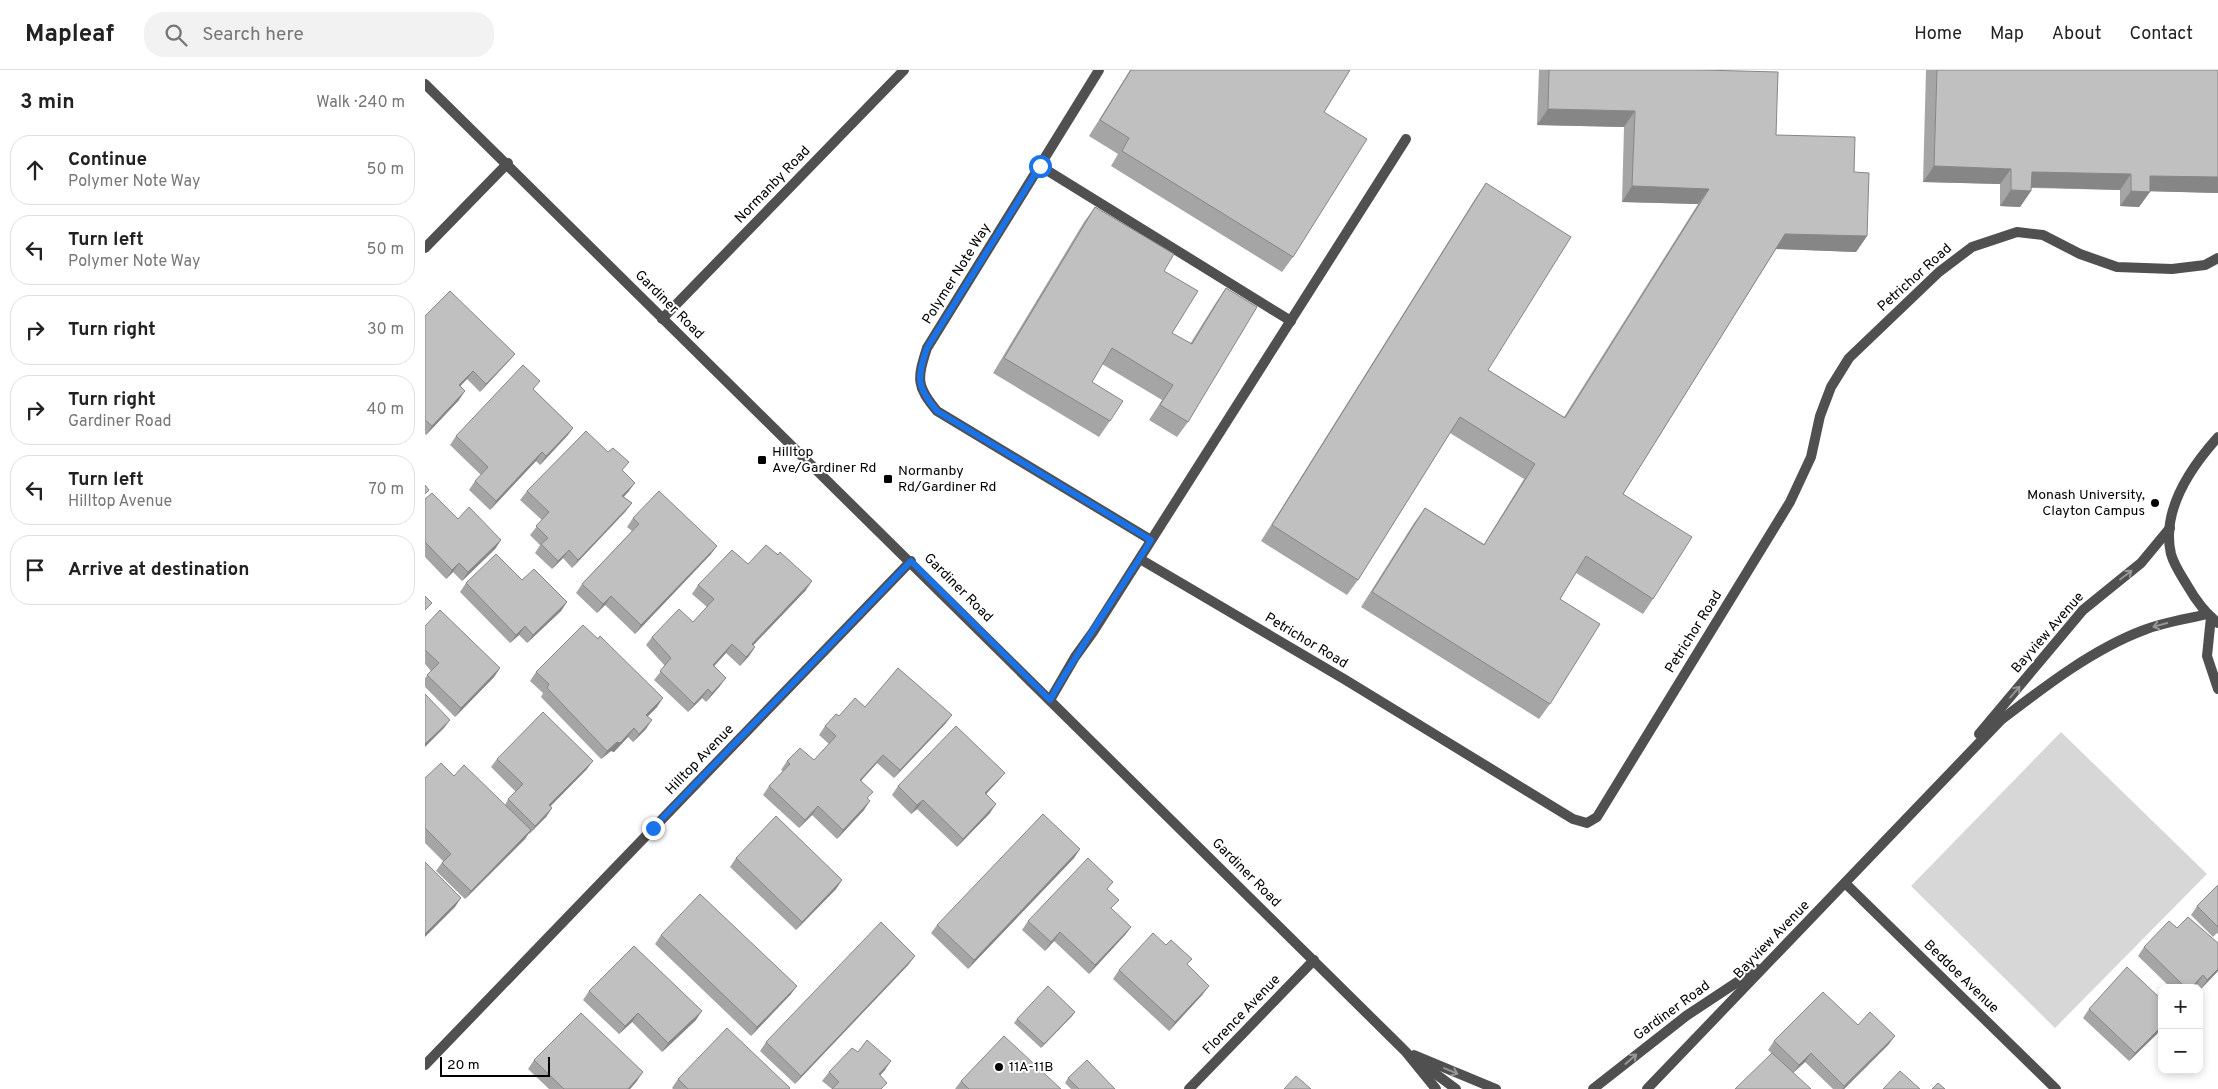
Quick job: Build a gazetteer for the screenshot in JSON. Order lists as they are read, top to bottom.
{
  "streets": {
    "street": [
      "Normanby Road",
      "Polymer Note Way",
      "Petrichor Road",
      "Gardiner Road",
      "Bayview Avenue",
      "Hilltop Avenue",
      "Beddoe Avenue",
      "Florence Avenue"
    ]
  },
  "crossings": [
    ["Normanby Road", "Gardiner Road"],
    ["Gardiner Road", "Bayview Avenue"],
    ["Gardiner Road", "Hilltop Avenue"],
    ["Gardiner Road", "Florence Avenue"],
    ["Bayview Avenue", "Beddoe Avenue"]
  ],
  "places": {
    "transit": ["Hilltop Ave/Gardiner Rd", "Normanby Rd/Gardiner Rd"],
    "other": ["Monash University, Clayton Campus", "11A-11B"]
  },
  "scale_bar": "20 m",
  "page": {
    "header": "Mapleaf",
    "search": "Search here",
    "nav": [
      "Home",
      "Map",
      "About",
      "Contact"
    ],
    "heading": ["3 min", "Walk · 240 m"],
    "list": [
      ["Continue", "Polymer Note Way", "50 m"],
      ["Turn left", "Polymer Note Way", "50 m"],
      ["Turn right", "30 m"],
      ["Turn right", "Gardiner Road", "40 m"],
      ["Turn left", "Hilltop Avenue", "70 m"],
      "Arrive at destination"
    ],
    "map_buttons": ["+", "−"],
    "scale": "20 m"
  }
}
